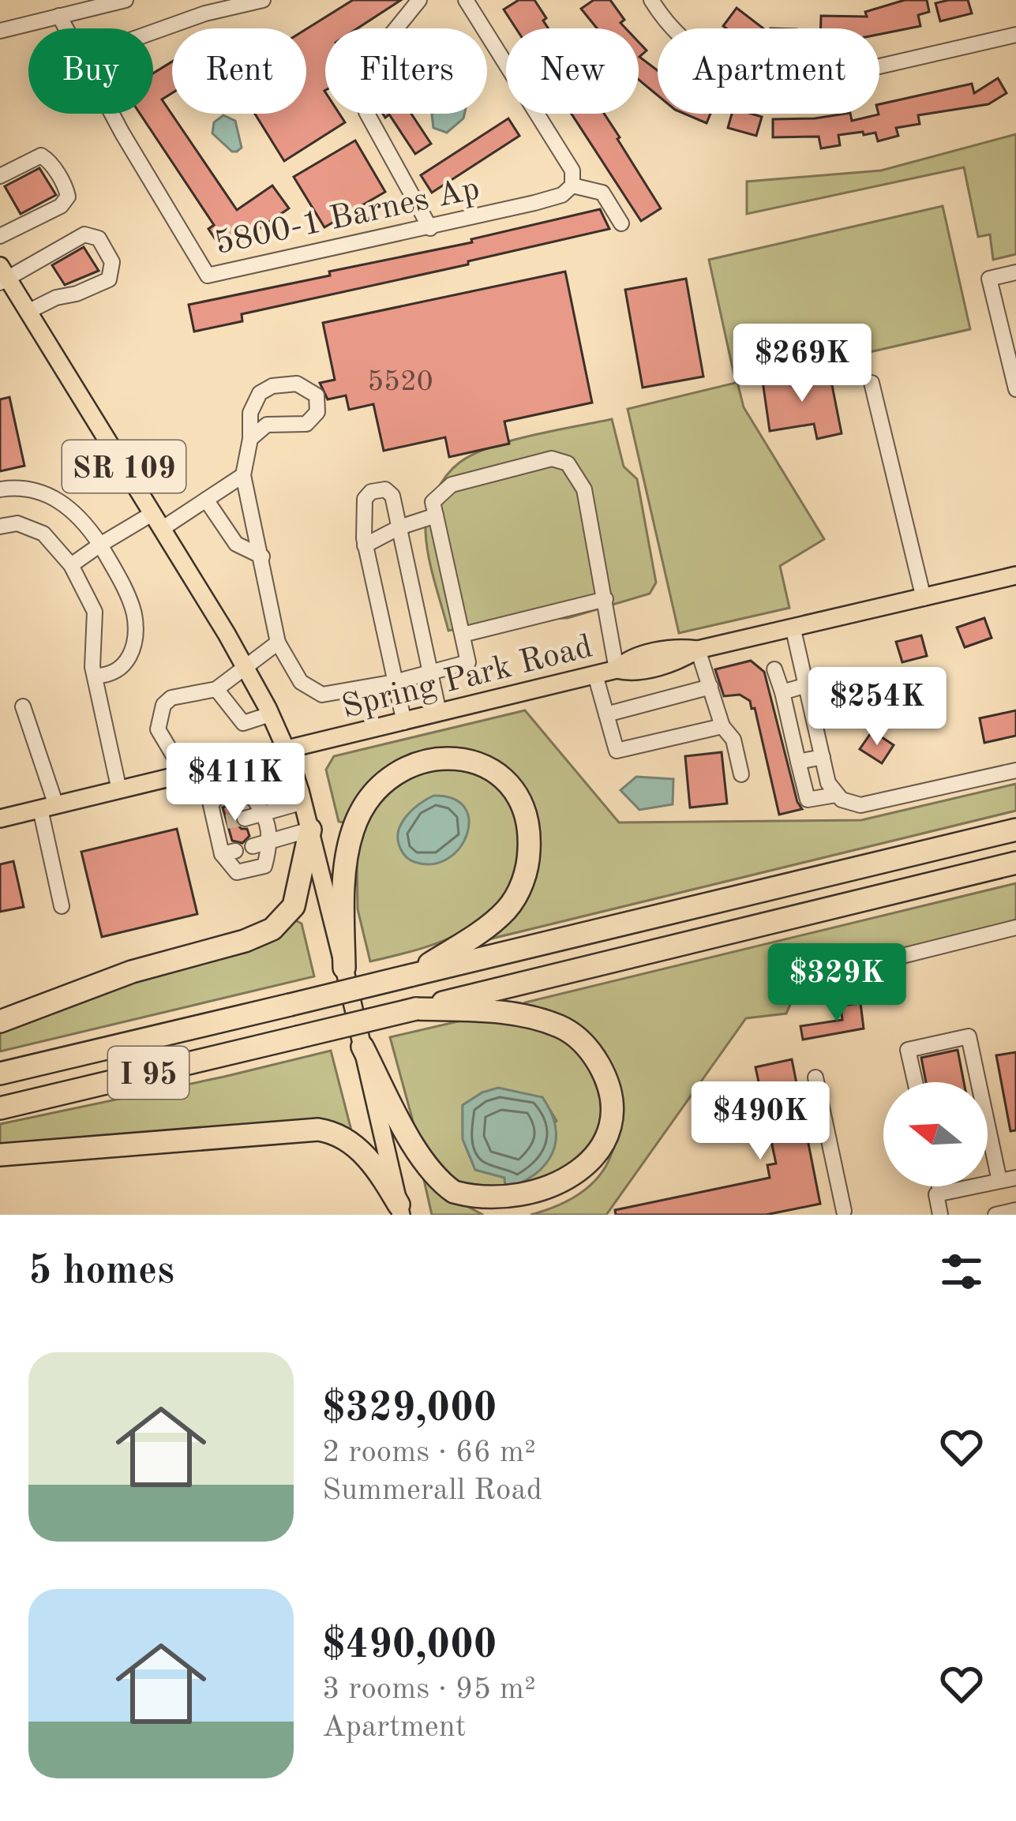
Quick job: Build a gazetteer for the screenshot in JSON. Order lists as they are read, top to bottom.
{
  "streets": {
    "highway": ["I 95"],
    "main road": ["SR 109", "Spring Park Road"],
    "street": ["5800-1 Barnes Ap"]
  },
  "crossings": [
    ["SR 109", "Spring Park Road"]
  ],
  "house_numbers": ["5520"],
  "north": "left",
  "page": {
    "chip": [
      "Buy",
      "Rent",
      "Filters",
      "New",
      "Apartment"
    ],
    "price": [
      "$269K",
      "$254K",
      "$411K",
      "$329K",
      "$490K"
    ],
    "heading": "5 homes",
    "list": [
      {
        "name": "$329,000",
        "note": "2 rooms · 66 m² · Summerall Road"
      },
      {
        "name": "$490,000",
        "note": "3 rooms · 95 m² · Apartment"
      }
    ]
  }
}
